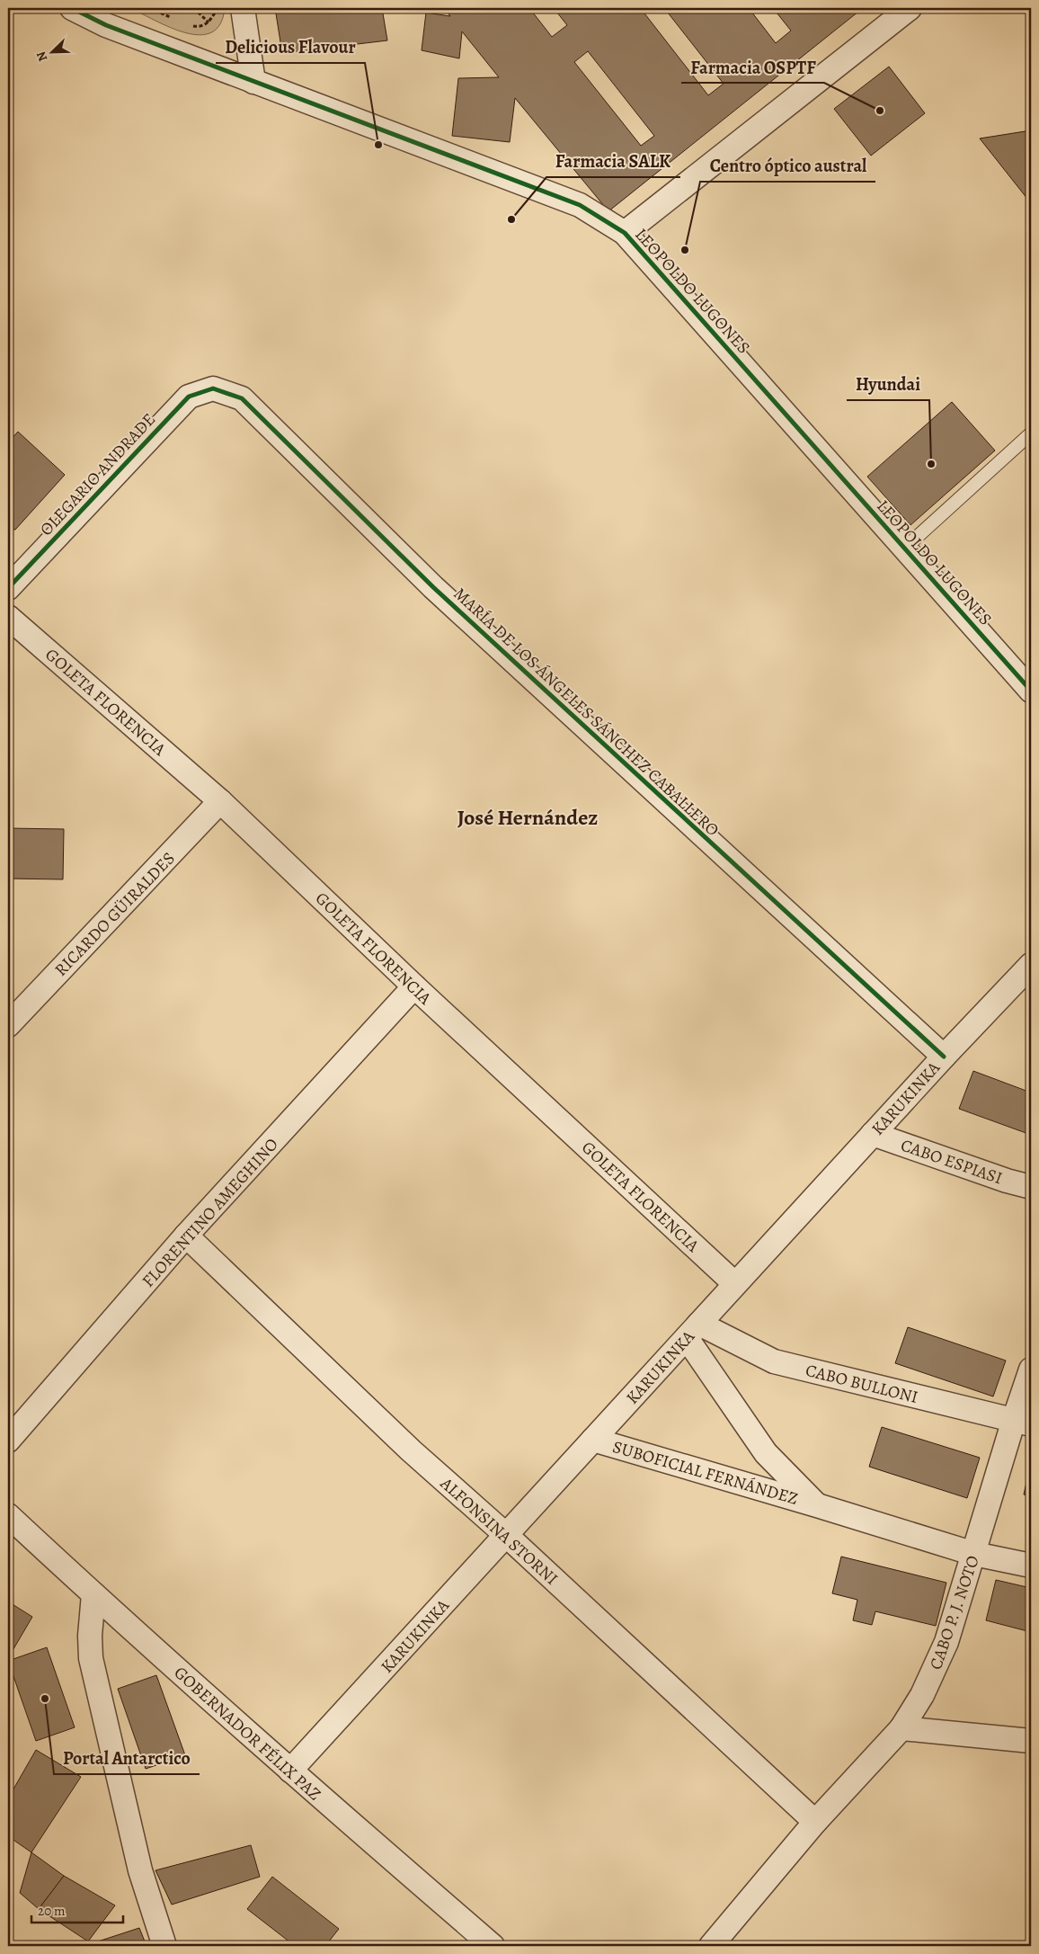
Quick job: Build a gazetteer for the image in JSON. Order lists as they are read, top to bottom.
{
  "streets": {
    "street": [
      "LEOPOLDO LUGONES",
      "OLEGARIO ANDRADE",
      "GOLETA FLORENCIA",
      "MARÍA DE LOS ÁNGELES SÁNCHEZ CABALLERO",
      "RICARDO GÜIRALDES",
      "KARUKINKA",
      "CABO ESPIASI",
      "FLORENTINO AMEGHINO",
      "CABO BULLONI",
      "SUBOFICIAL FERNÁNDEZ",
      "ALFONSINA STORNI",
      "CABO P. J. NOTO",
      "GOBERNADOR FÉLIX PAZ"
    ]
  },
  "crossings": [
    ["OLEGARIO ANDRADE", "MARÍA DE LOS ÁNGELES SÁNCHEZ CABALLERO"],
    ["GOLETA FLORENCIA", "RICARDO GÜIRALDES"],
    ["GOLETA FLORENCIA", "KARUKINKA"],
    ["GOLETA FLORENCIA", "FLORENTINO AMEGHINO"],
    ["MARÍA DE LOS ÁNGELES SÁNCHEZ CABALLERO", "KARUKINKA"],
    ["KARUKINKA", "CABO ESPIASI"],
    ["KARUKINKA", "CABO BULLONI"],
    ["KARUKINKA", "SUBOFICIAL FERNÁNDEZ"],
    ["KARUKINKA", "ALFONSINA STORNI"],
    ["KARUKINKA", "GOBERNADOR FÉLIX PAZ"],
    ["FLORENTINO AMEGHINO", "ALFONSINA STORNI"],
    ["CABO BULLONI", "SUBOFICIAL FERNÁNDEZ"],
    ["CABO BULLONI", "CABO P. J. NOTO"],
    ["SUBOFICIAL FERNÁNDEZ", "CABO P. J. NOTO"],
    ["ALFONSINA STORNI", "CABO P. J. NOTO"]
  ],
  "districts": ["José Hernández"],
  "places": [
    "Farmacia OSPTF",
    "Delicious Flavour",
    "Farmacia SALK",
    "Centro óptico austral",
    "Hyundai",
    "Portal Antarctico"
  ],
  "scale_bar": "20 m",
  "north": "bottom left"
}
